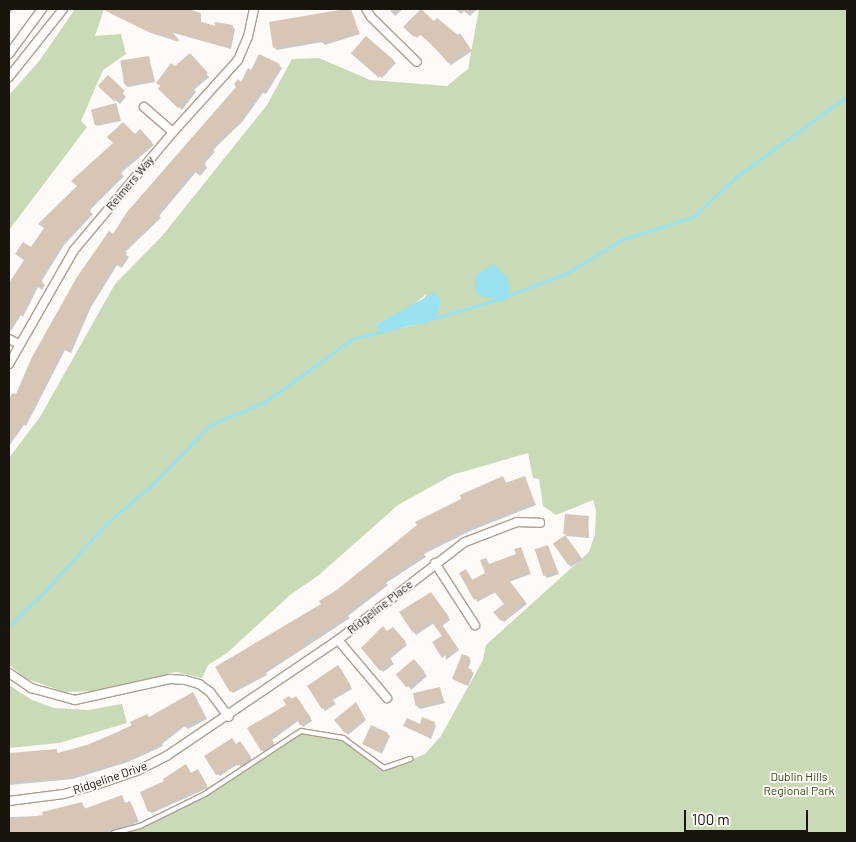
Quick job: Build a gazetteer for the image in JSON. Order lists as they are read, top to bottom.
{
  "streets": {
    "street": ["Reimers Way", "Ridgeline Place", "Ridgeline Drive"]
  },
  "crossings": [
    ["Ridgeline Place", "Ridgeline Drive"]
  ],
  "parks": ["Dublin Hills Regional Park"],
  "scale_bar": "100 m"
}
